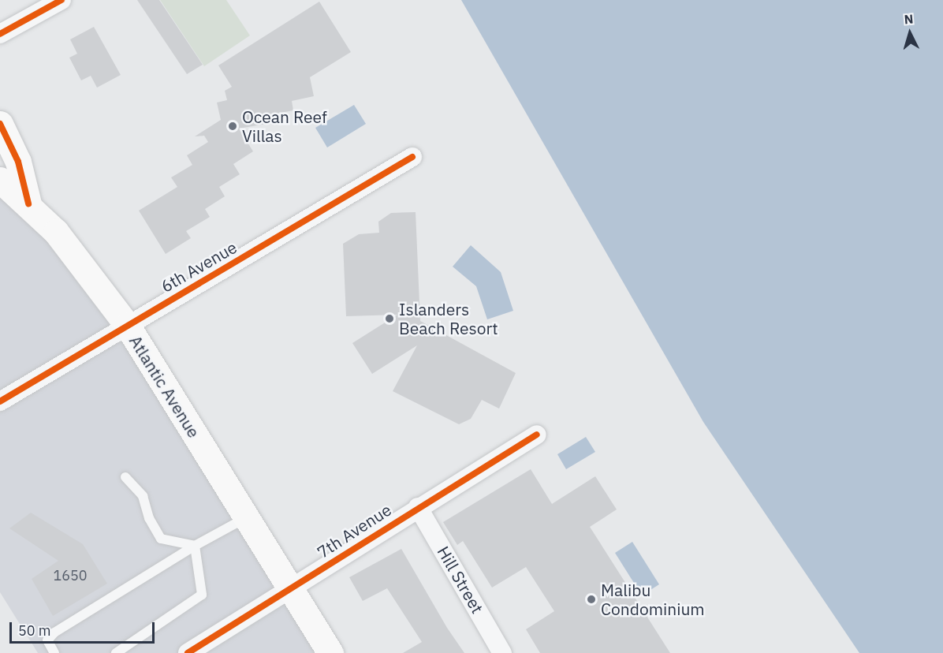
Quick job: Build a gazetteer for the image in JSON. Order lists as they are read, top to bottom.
{
  "streets": {
    "main road": ["Atlantic Avenue"],
    "street": ["6th Avenue", "7th Avenue", "Hill Street"]
  },
  "crossings": [
    ["6th Avenue", "Atlantic Avenue"],
    ["Atlantic Avenue", "7th Avenue"],
    ["7th Avenue", "Hill Street"]
  ],
  "places": ["Ocean Reef Villas", "Islanders Beach Resort", "Malibu Condominium"],
  "house_numbers": ["1650"],
  "scale_bar": "50 m",
  "north": "top"
}
